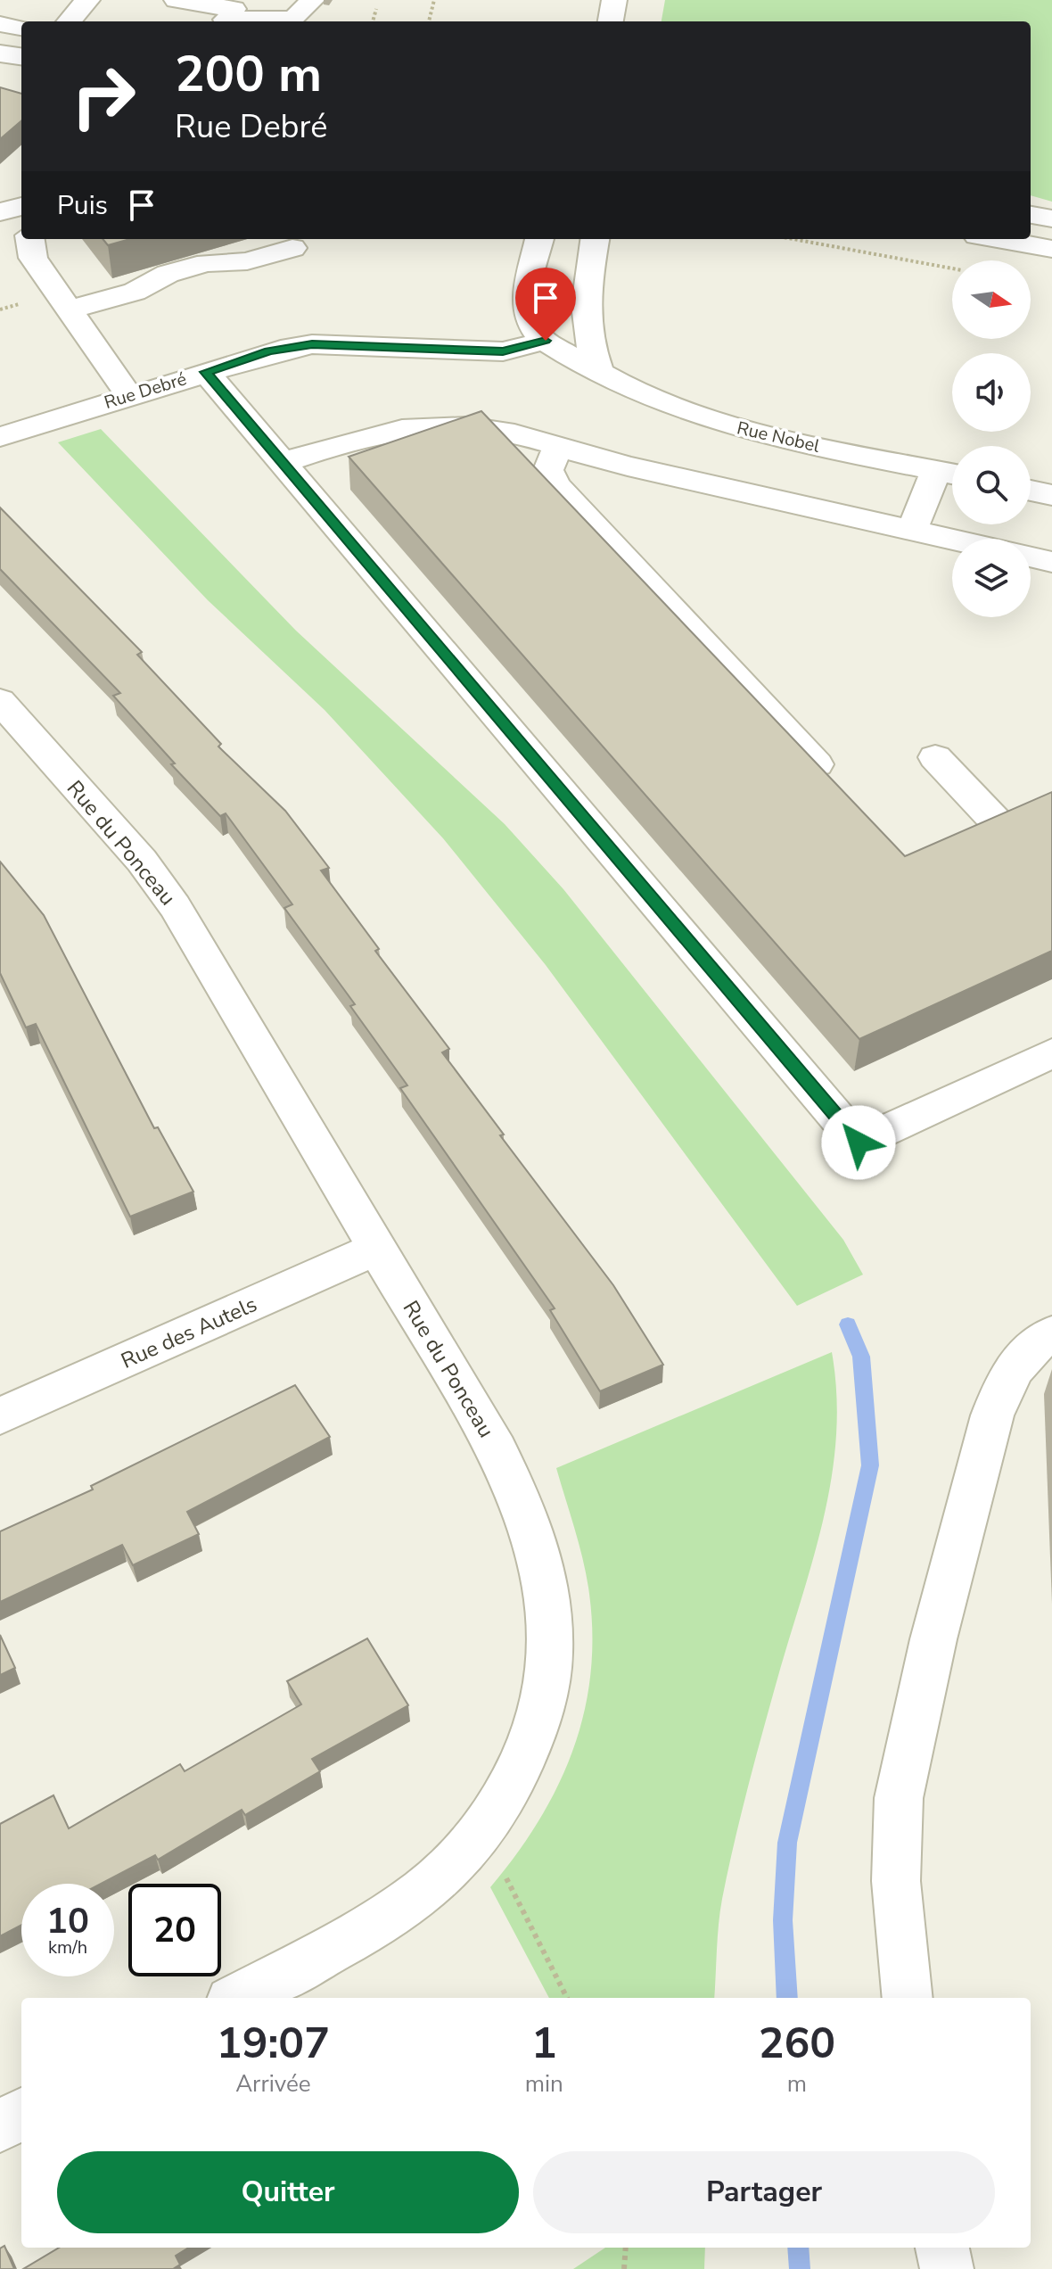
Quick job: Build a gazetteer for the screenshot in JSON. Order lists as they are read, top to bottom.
{
  "streets": {
    "street": [
      "Rue Debré",
      "Rue Nobel",
      "Rue du Ponceau",
      "Rue des Autels"
    ]
  },
  "crossings": [
    ["Rue Debré", "Rue Nobel"],
    ["Rue du Ponceau", "Rue des Autels"]
  ],
  "north": "right",
  "page": {
    "turn": ["200 m", "Rue Debré"],
    "then": "Puis",
    "speed": "10 km/h",
    "limit": "20",
    "eta": [
      "19:07",
      "Arrivée",
      "1",
      "min",
      "260",
      "m"
    ],
    "buttons": ["Quitter", "Partager"]
  }
}
